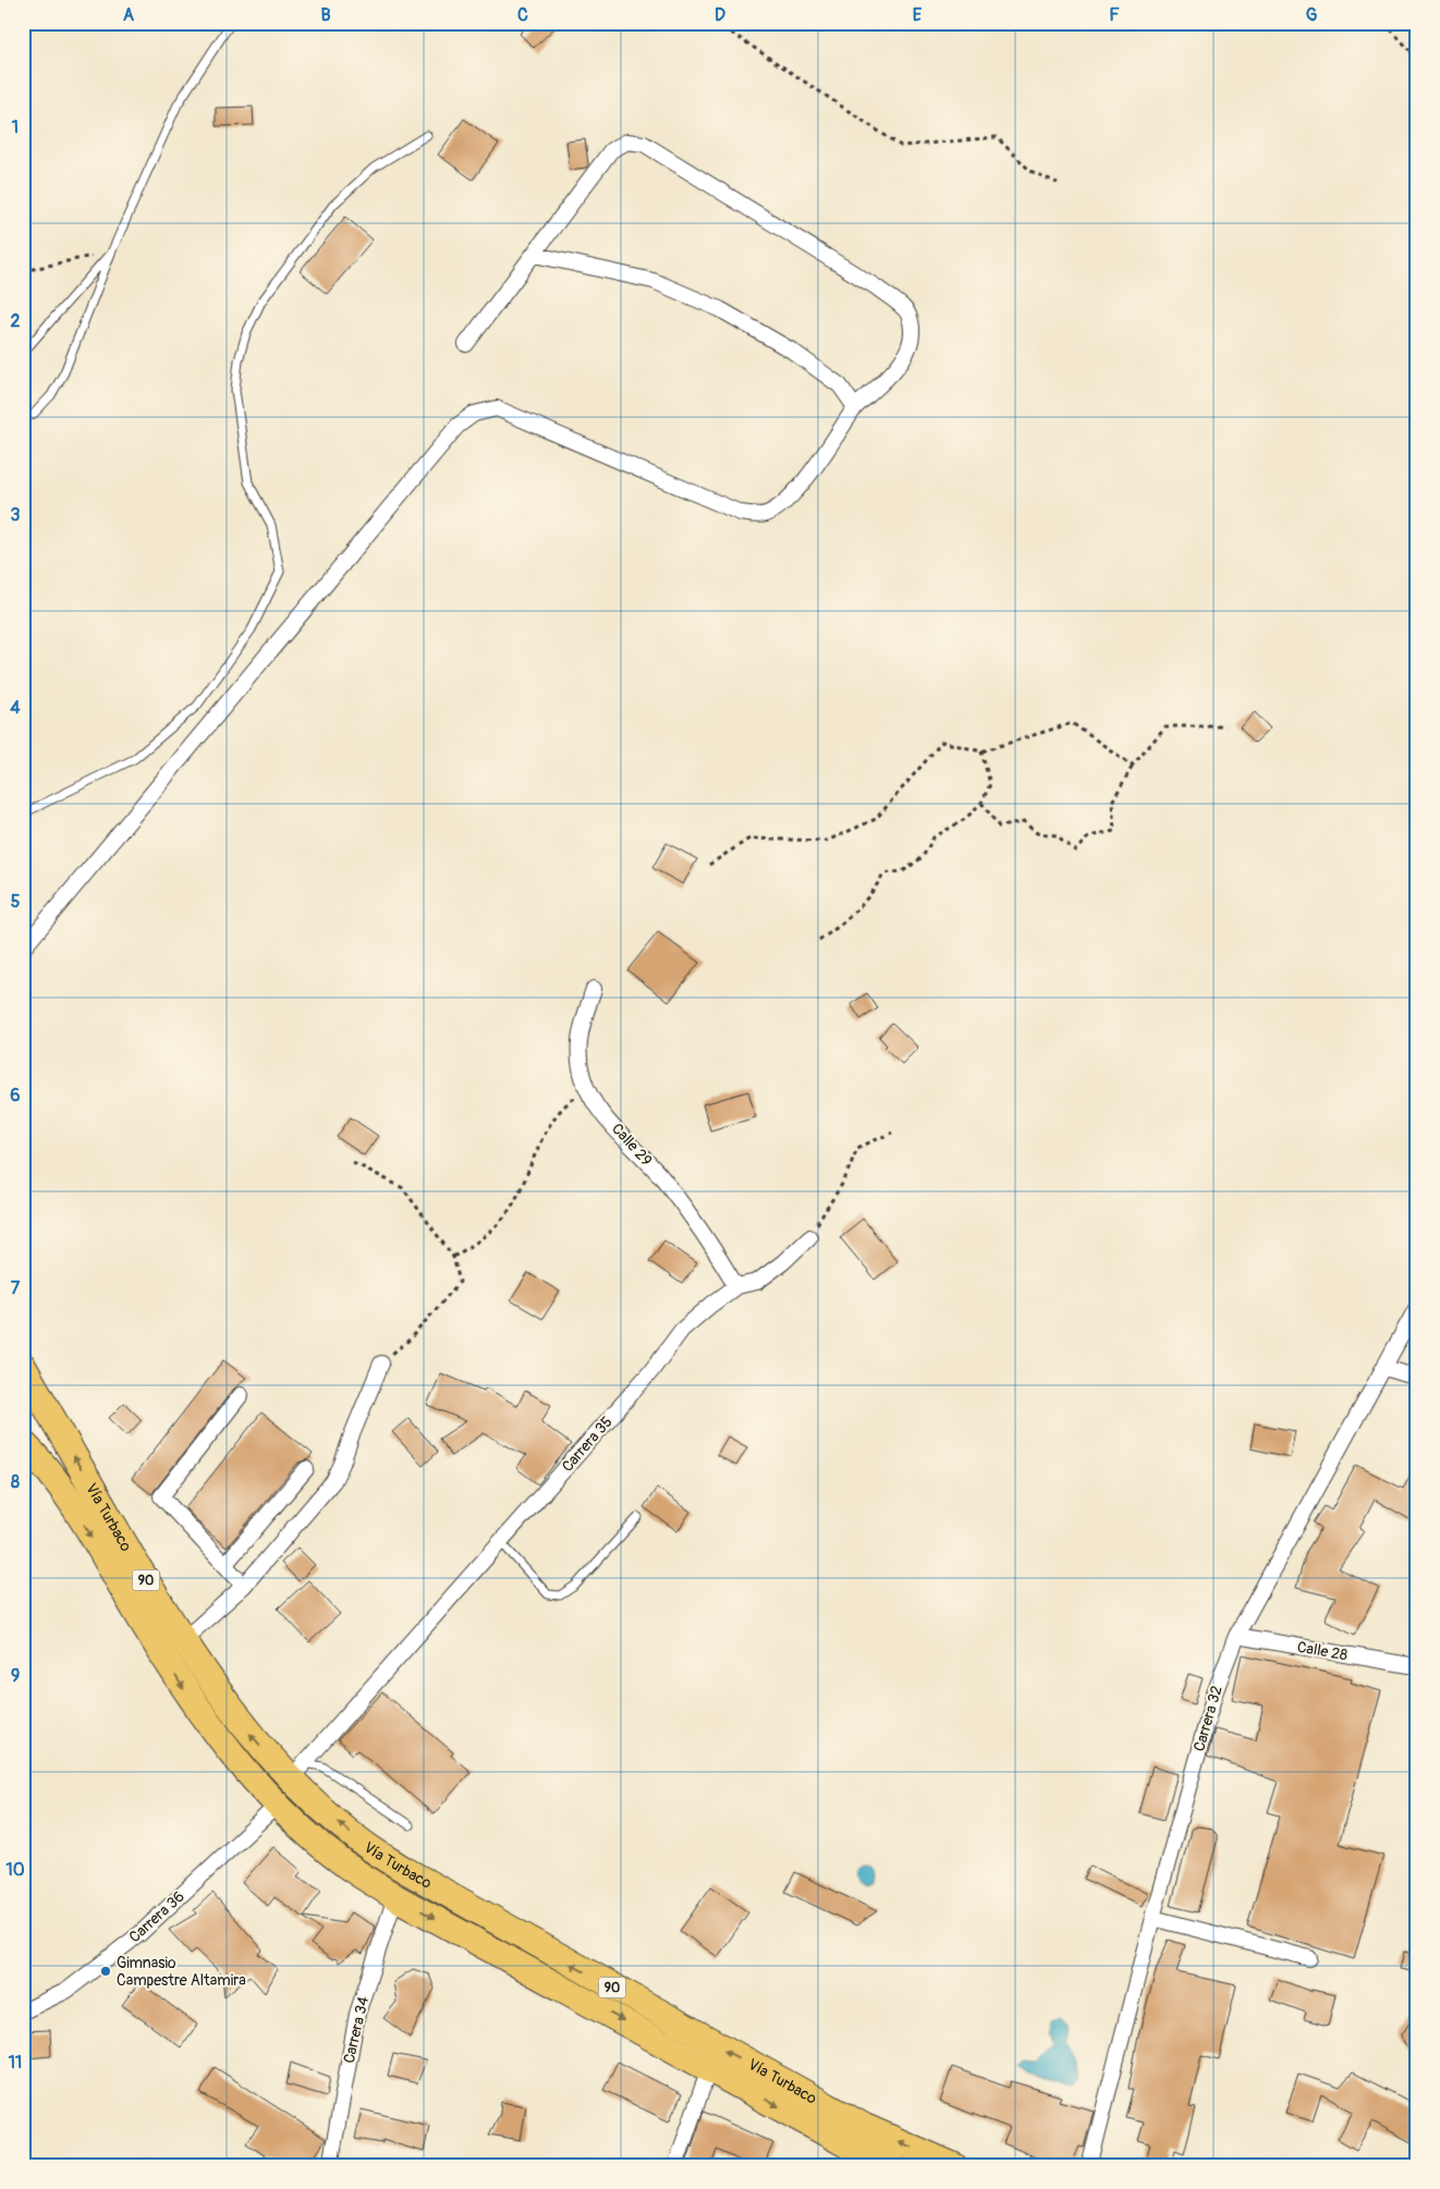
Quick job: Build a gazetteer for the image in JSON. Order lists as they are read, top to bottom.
{
  "streets": {
    "highway": ["Vía Turbaco", "90"],
    "street": [
      "Calle 29",
      "Carrera 35",
      "Calle 28",
      "Carrera 32",
      "Carrera 36",
      "Carrera 34"
    ]
  },
  "crossings": [
    ["Calle 29", "Carrera 35"],
    ["Carrera 35", "Vía Turbaco"],
    ["Vía Turbaco", "Carrera 36"],
    ["Vía Turbaco", "Carrera 34"],
    ["Calle 28", "Carrera 32"]
  ],
  "places": ["Gimnasio Campestre Altamira"],
  "grid": {
    "columns": [
      "A",
      "B",
      "C",
      "D",
      "E",
      "F",
      "G"
    ],
    "rows": [
      "1",
      "2",
      "3",
      "4",
      "5",
      "6",
      "7",
      "8",
      "9",
      "10",
      "11"
    ]
  }
}
